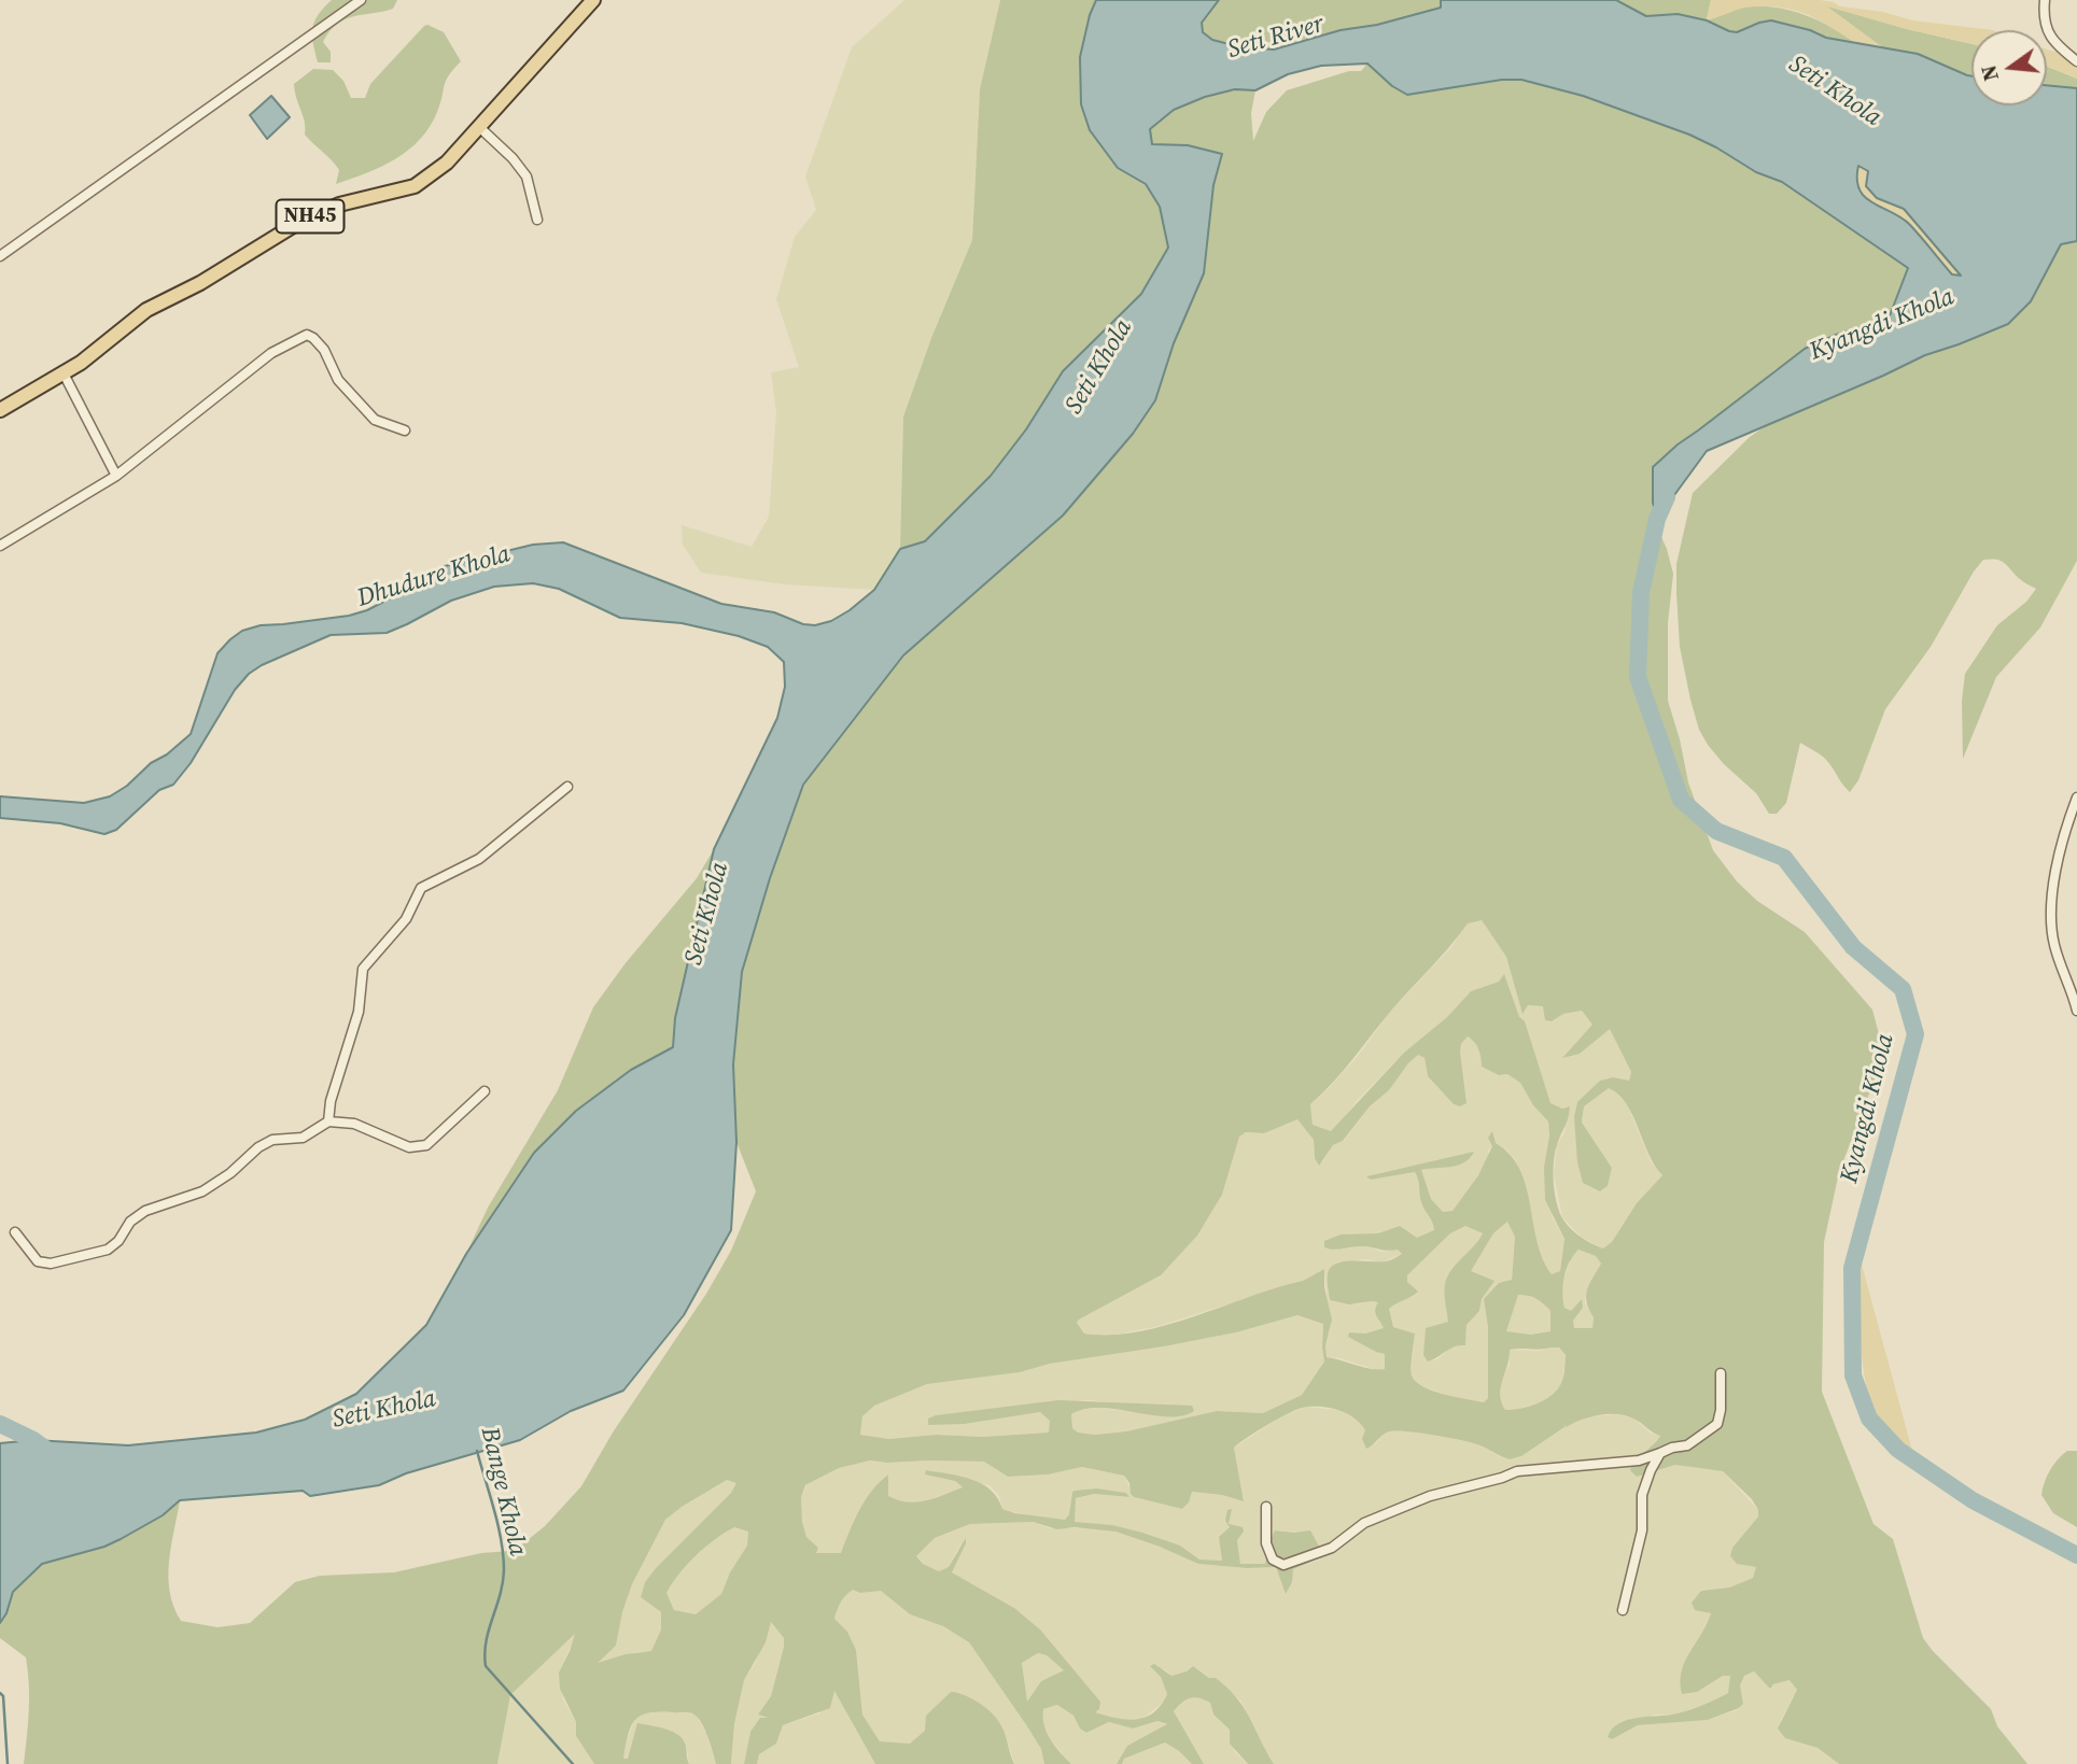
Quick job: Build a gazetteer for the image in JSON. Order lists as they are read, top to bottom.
{
  "streets": {
    "main road": ["NH45"]
  },
  "water": [
    "Seti River",
    "Seti Khola",
    "Kyangdi Khola",
    "Dhudure Khola",
    "Bange Khola"
  ],
  "north": "left"
}
